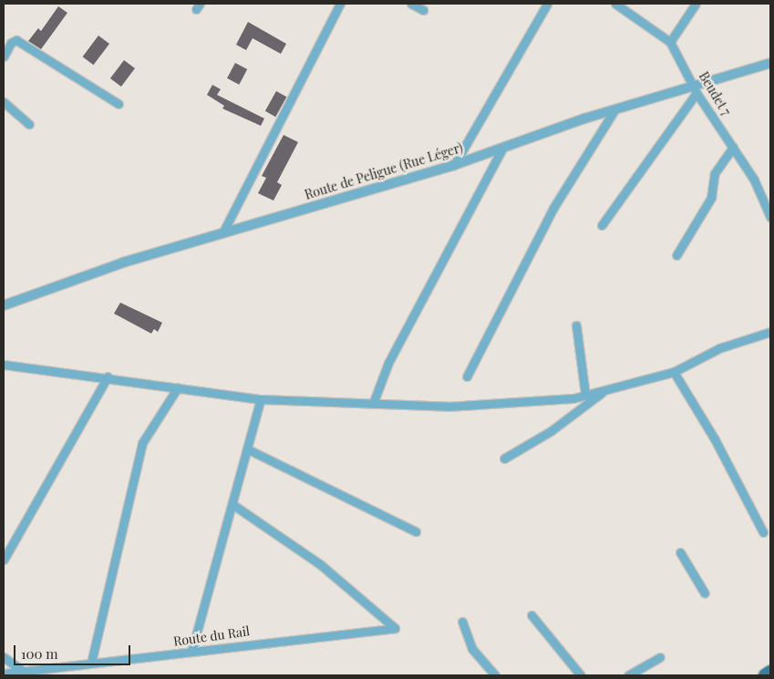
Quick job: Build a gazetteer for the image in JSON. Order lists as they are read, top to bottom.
{
  "streets": {
    "street": ["Beudet 7", "Route de Peligue (Rue Léger)", "Route du Rail"]
  },
  "crossings": [
    ["Beudet 7", "Route de Peligue (Rue Léger)"]
  ],
  "scale_bar": "100 m"
}
